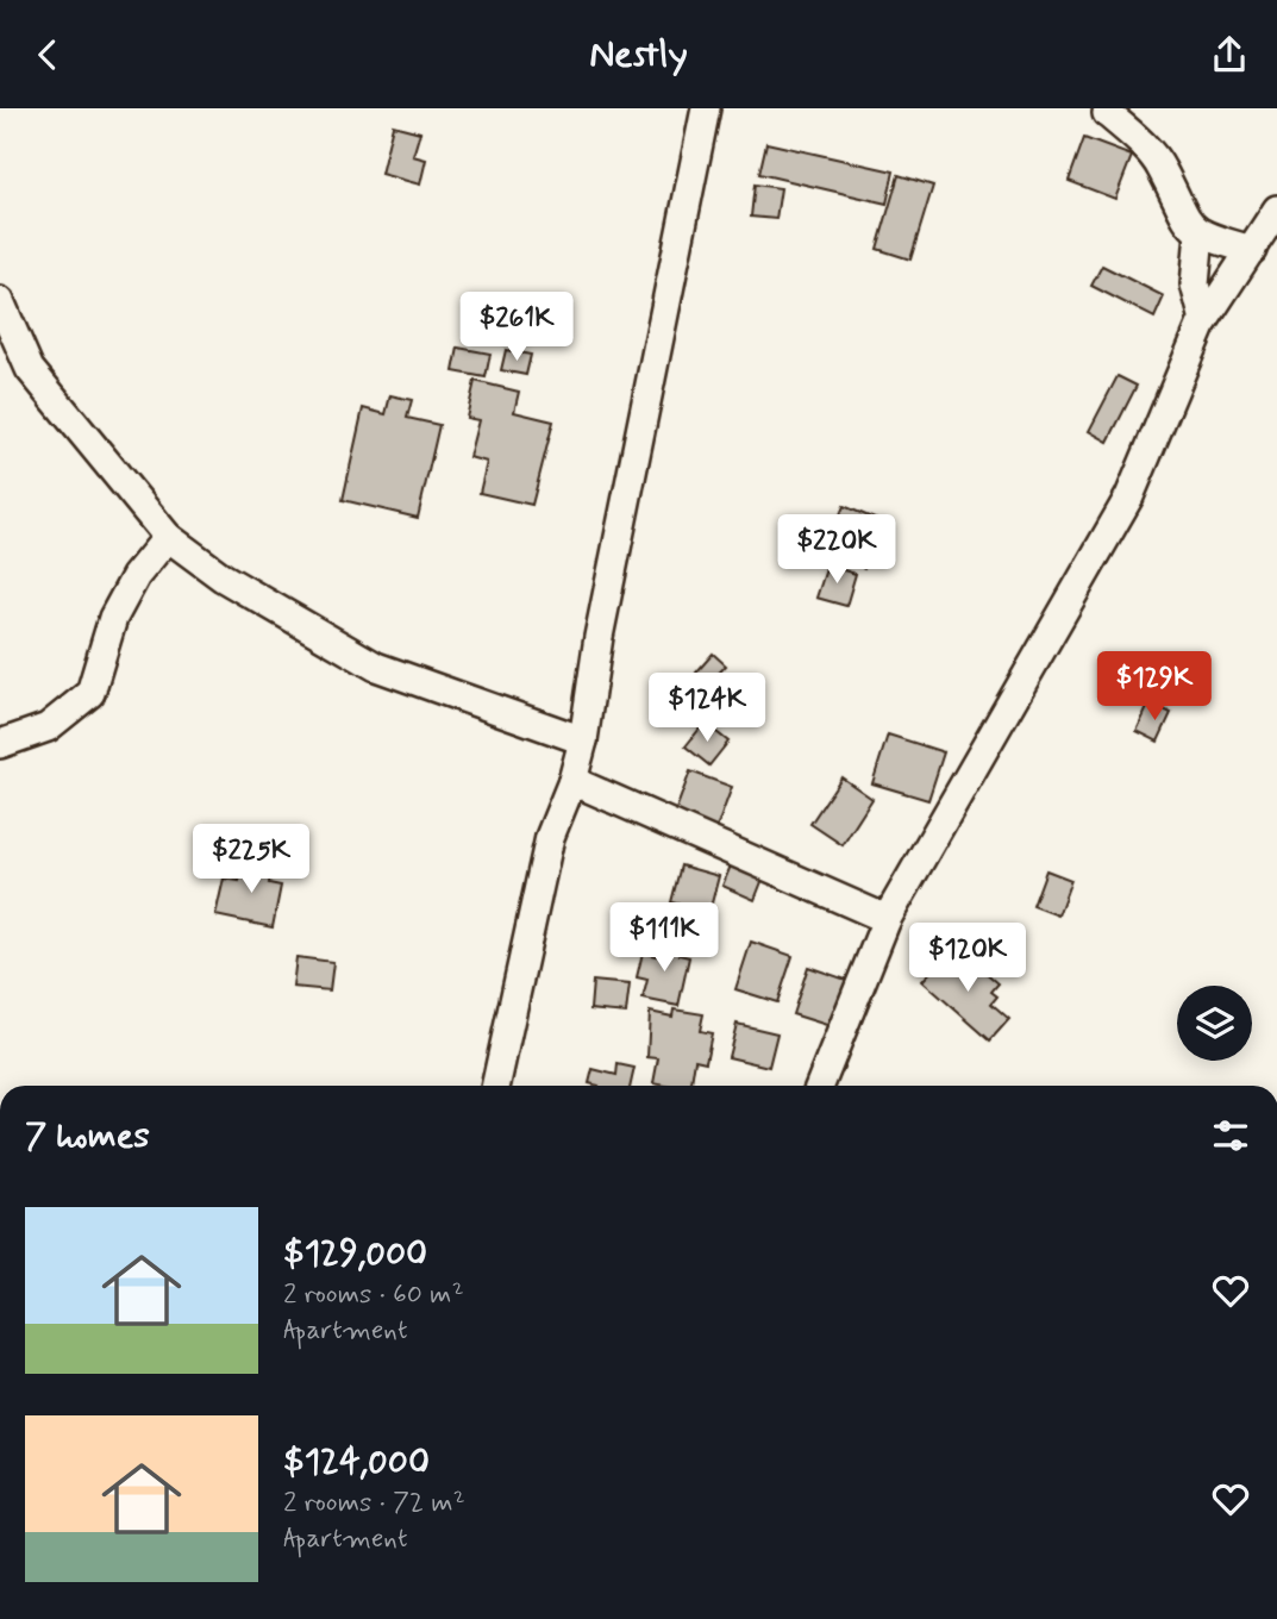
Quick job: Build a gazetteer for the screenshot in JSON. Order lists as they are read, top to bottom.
{
  "page": {
    "header": "Nestly",
    "price": [
      "$261K",
      "$220K",
      "$129K",
      "$124K",
      "$225K",
      "$111K",
      "$120K"
    ],
    "heading": "7 homes",
    "list": [
      {
        "name": "$129,000",
        "note": "2 rooms · 60 m² · Apartment"
      },
      {
        "name": "$124,000",
        "note": "2 rooms · 72 m² · Apartment"
      }
    ]
  }
}
